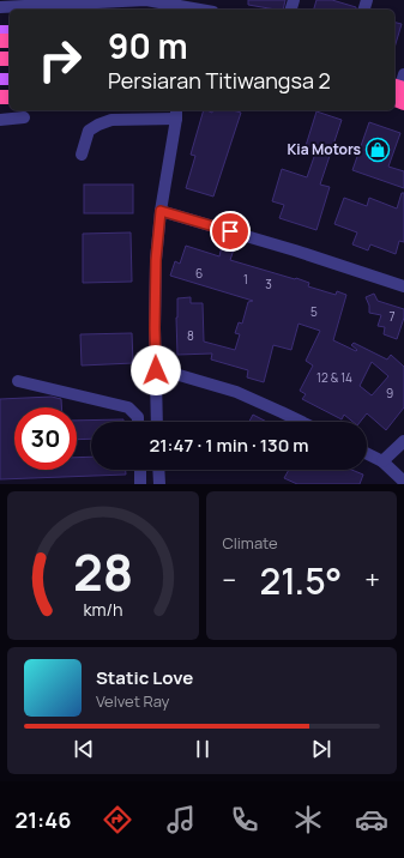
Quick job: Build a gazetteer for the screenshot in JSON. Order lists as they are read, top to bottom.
{
  "places": {
    "shop": ["Kia Motors"]
  },
  "house_numbers": [
    "6",
    "1",
    "3",
    "5",
    "7",
    "8",
    "12 & 14",
    "9"
  ],
  "page": {
    "turn": ["90 m", "Persiaran Titiwangsa 2"],
    "limit": "30",
    "trip": "21:47 · 1 min · 130 m",
    "tile": "Climate",
    "heat": ["−", "21.5°", "+"],
    "song": ["Static Love", "Velvet Ray"],
    "tabs": "21:46",
    "gauge": ["28", "km/h"]
  }
}
